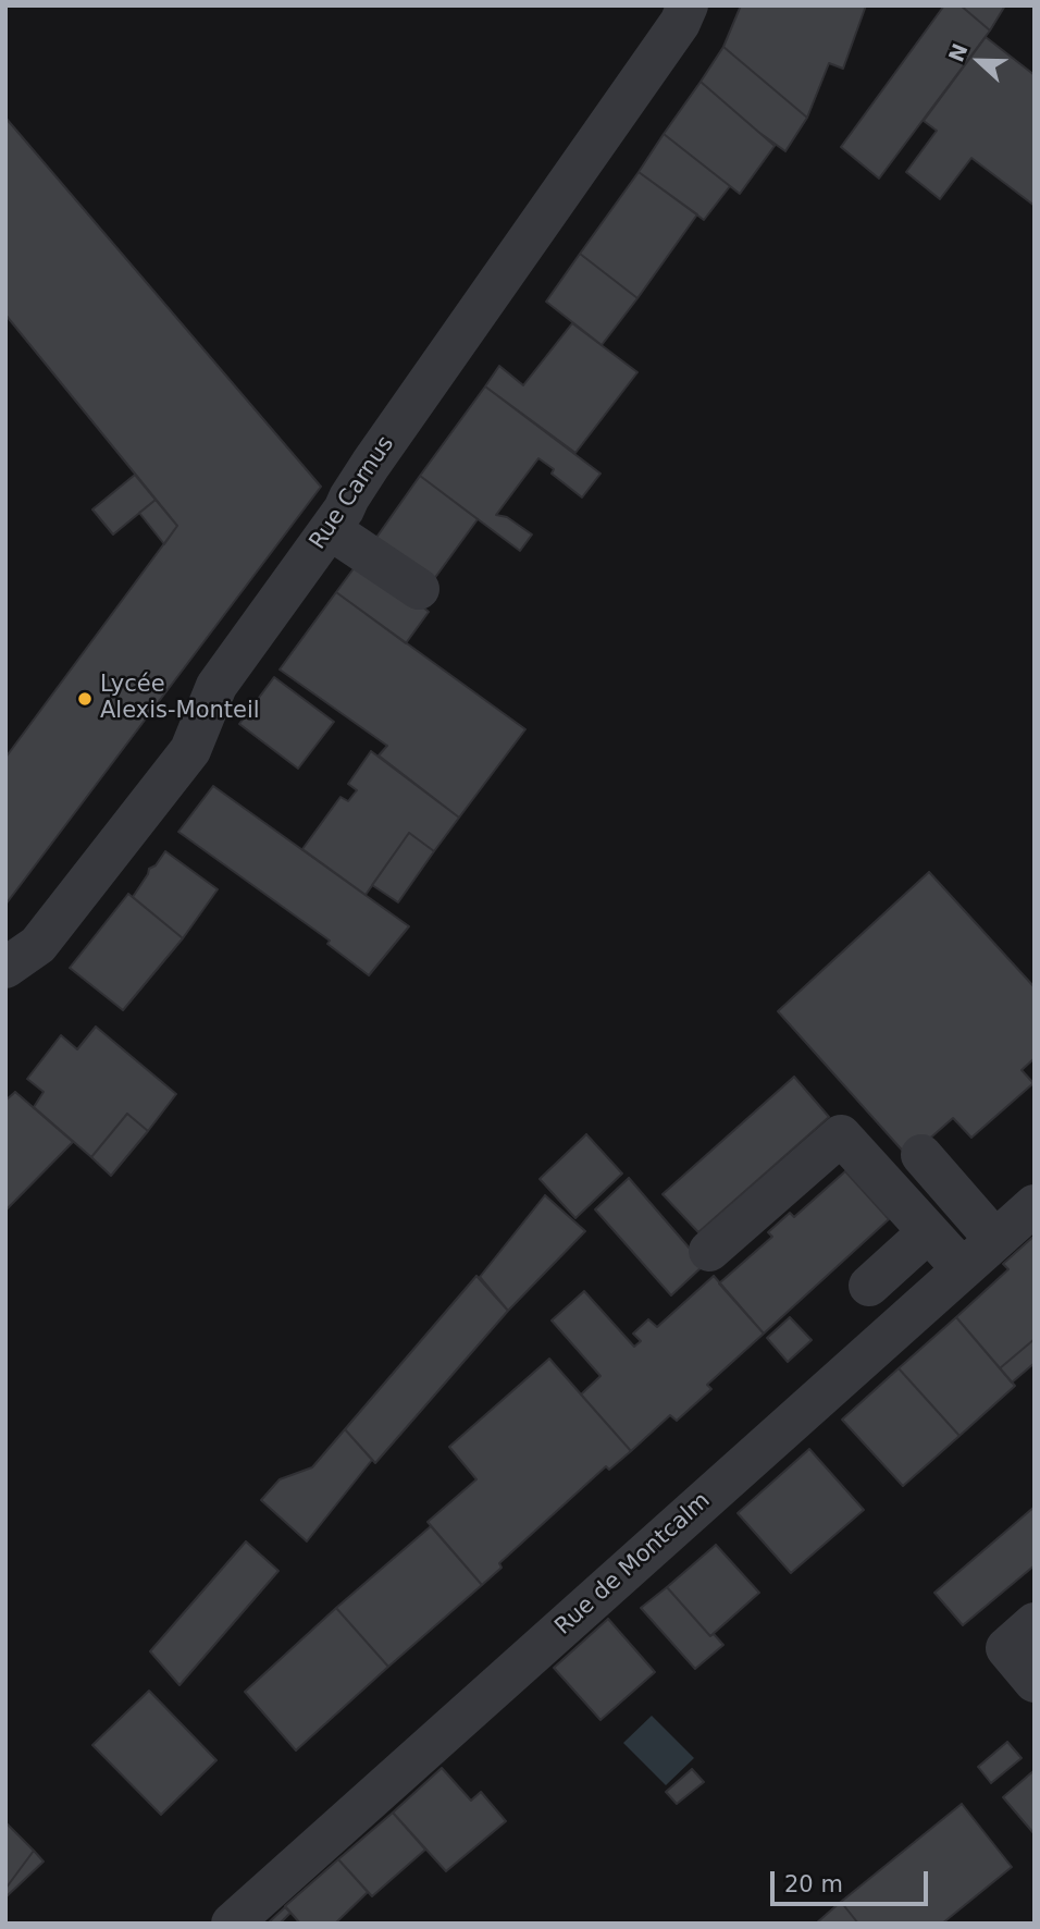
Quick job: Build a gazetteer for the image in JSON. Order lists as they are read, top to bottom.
{
  "streets": {
    "street": ["Rue Carnus", "Rue de Montcalm"]
  },
  "places": ["Lycée Alexis-Monteil"],
  "scale_bar": "20 m",
  "north": "left"
}
